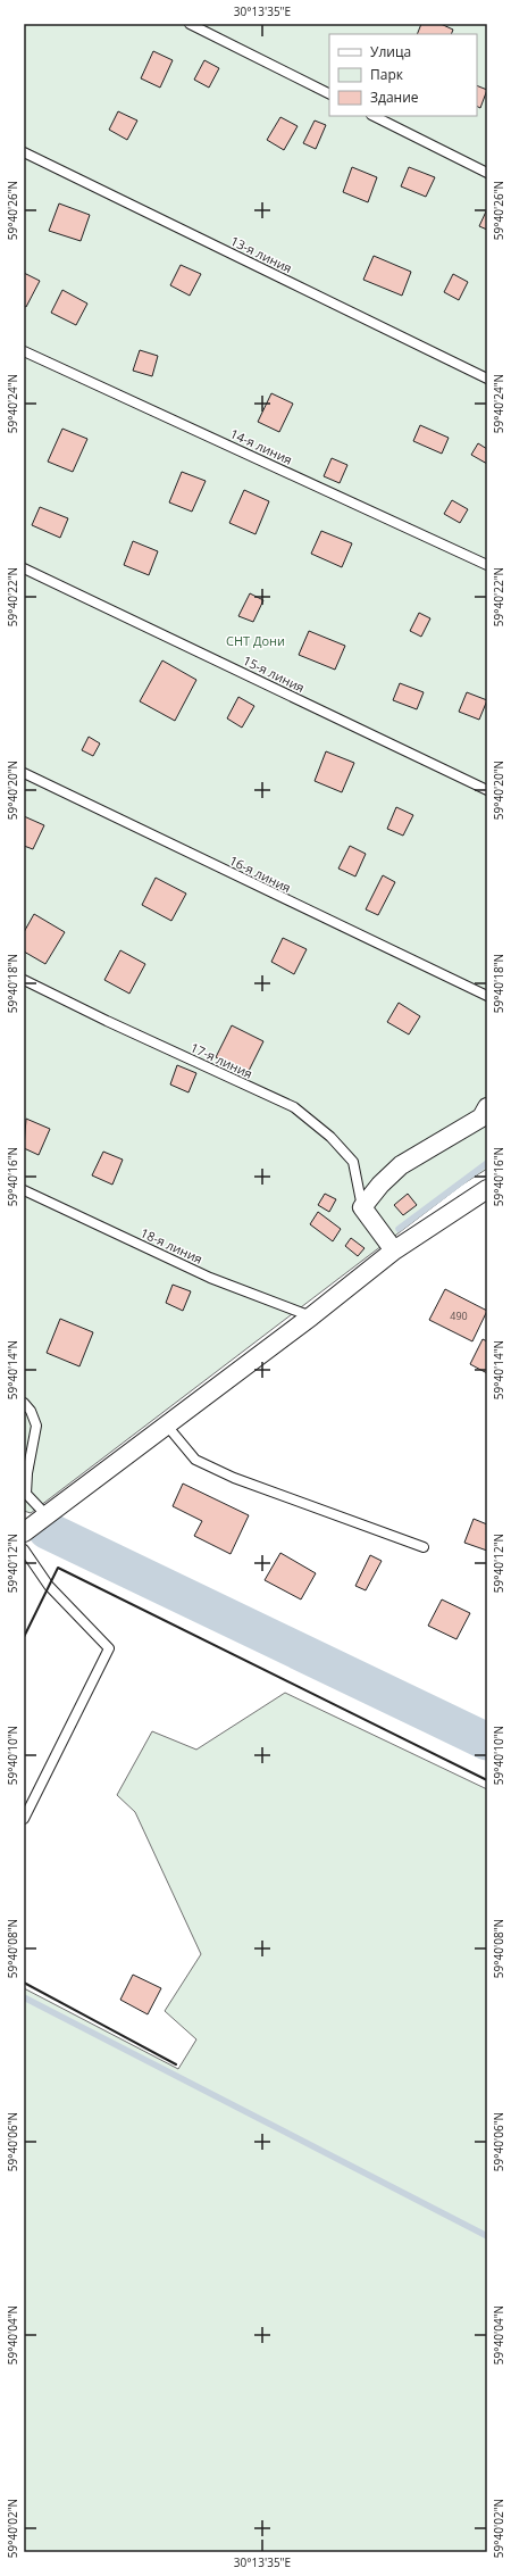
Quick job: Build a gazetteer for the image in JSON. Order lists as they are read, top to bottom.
{
  "streets": {
    "lane": [
      "13-я линия",
      "14-я линия",
      "15-я линия",
      "16-я линия",
      "17-я линия",
      "18-я линия"
    ]
  },
  "parks": ["СНТ Дони"],
  "house_numbers": ["490"],
  "legend": ["Улица", "Парк", "Здание"],
  "coordinates": [
    "30°13'35\"E",
    "59°40'26\"N",
    "59°40'24\"N",
    "59°40'22\"N",
    "59°40'20\"N",
    "59°40'18\"N",
    "59°40'16\"N",
    "59°40'14\"N",
    "59°40'12\"N",
    "59°40'10\"N",
    "59°40'08\"N",
    "59°40'06\"N",
    "59°40'04\"N",
    "59°40'02\"N"
  ]
}
